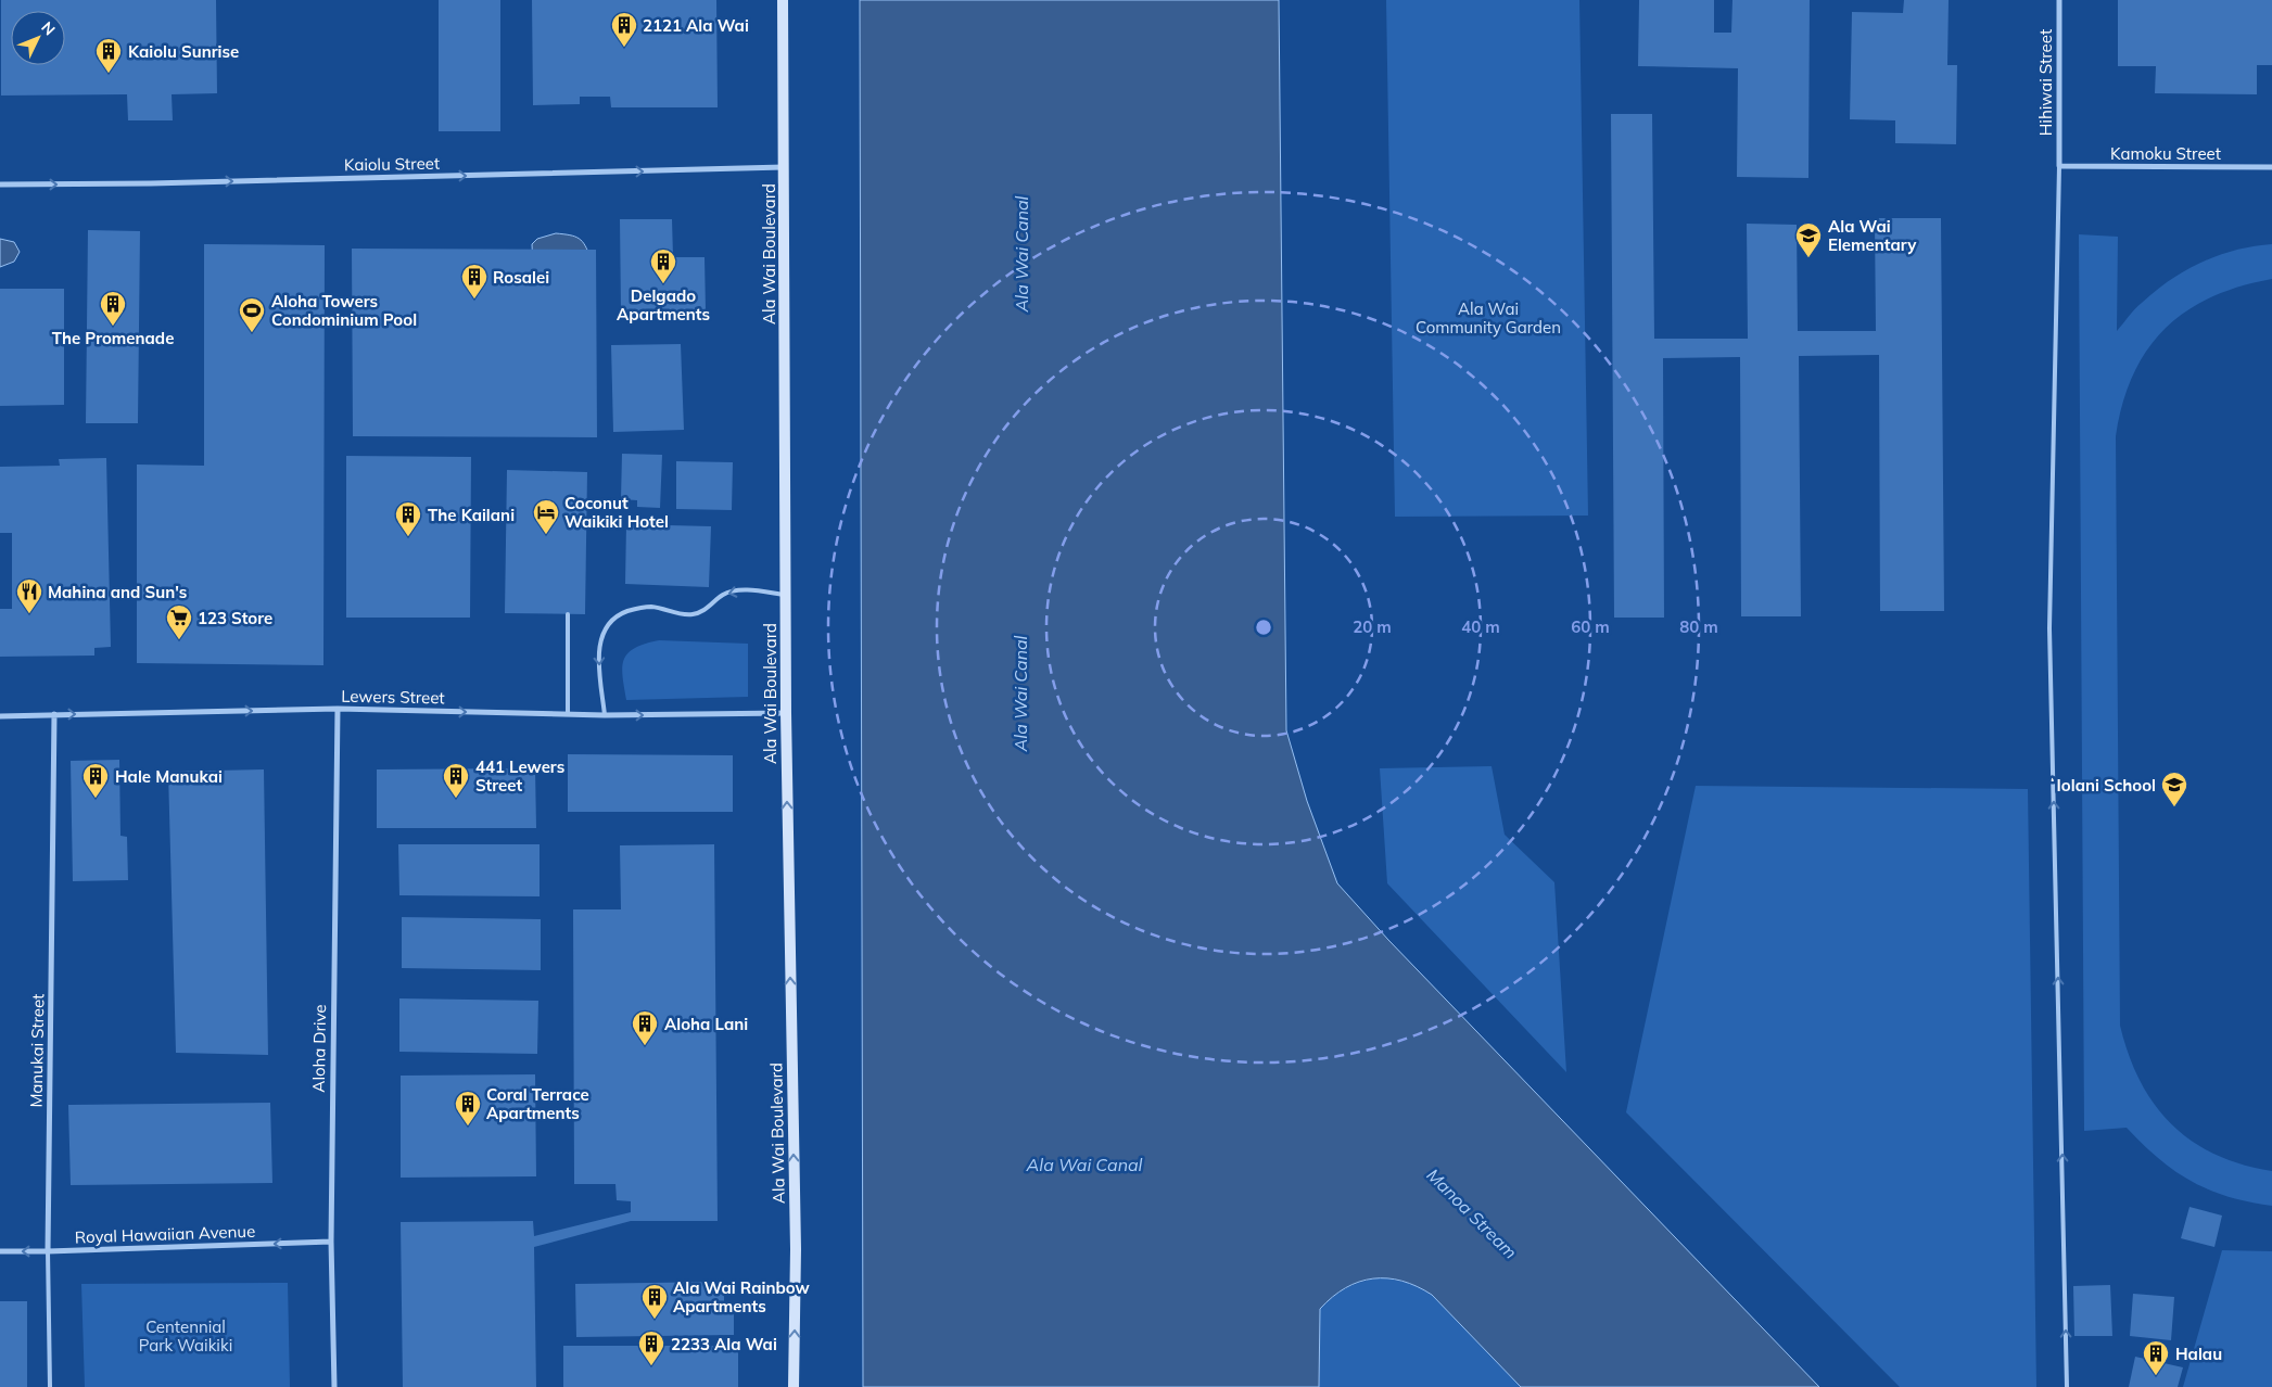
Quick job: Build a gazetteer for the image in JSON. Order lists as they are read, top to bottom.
{
  "streets": {
    "main road": ["Ala Wai Boulevard"],
    "street": [
      "Hihiwai Street",
      "Kamoku Street",
      "Kaiolu Street",
      "Lewers Street",
      "Aloha Drive",
      "Manukai Street",
      "Royal Hawaiian Avenue"
    ]
  },
  "crossings": [
    ["Hihiwai Street", "Kamoku Street"],
    ["Kaiolu Street", "Ala Wai Boulevard"],
    ["Ala Wai Boulevard", "Lewers Street"],
    ["Lewers Street", "Aloha Drive"],
    ["Lewers Street", "Manukai Street"],
    ["Aloha Drive", "Royal Hawaiian Avenue"],
    ["Manukai Street", "Royal Hawaiian Avenue"]
  ],
  "one_way": [
    "Kaiolu Street",
    "Ala Wai Boulevard",
    "Lewers Street",
    "Royal Hawaiian Avenue"
  ],
  "water": ["Ala Wai Canal", "Manoa Stream"],
  "parks": ["Ala Wai Community Garden", "Centennial Park Waikiki"],
  "places": {
    "building": [
      "2121 Ala Wai",
      "Kaiolu Sunrise",
      "Delgado Apartments",
      "Rosalei",
      "The Promenade",
      "The Kailani",
      "Hale Manukai",
      "441 Lewers Street",
      "Aloha Lani",
      "Coral Terrace Apartments",
      "Ala Wai Rainbow Apartments",
      "2233 Ala Wai",
      "Halau"
    ],
    "school or university": ["Ala Wai Elementary", "ʻIolani School"],
    "sports": ["Aloha Towers Condominium Pool"],
    "hotel": ["Coconut Waikiki Hotel"],
    "restaurant": ["Mahina and Sun's"],
    "supermarket": ["123 Store"]
  },
  "north": "top right",
  "rings": [
    "20 m",
    "40 m",
    "60 m",
    "80 m"
  ]
}
